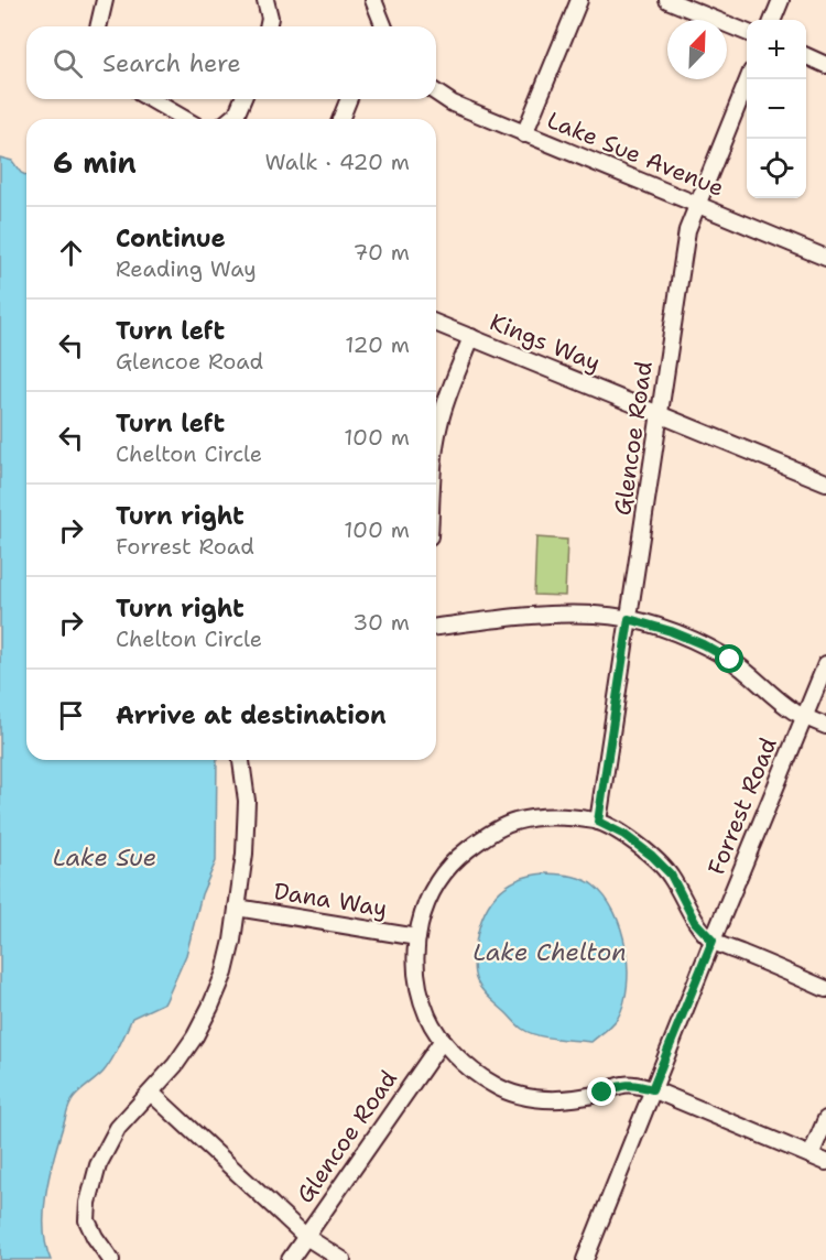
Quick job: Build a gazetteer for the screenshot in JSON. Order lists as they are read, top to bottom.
{
  "streets": {
    "street": [
      "Lake Sue Avenue",
      "Kings Way",
      "Glencoe Road",
      "Forrest Road",
      "Dana Way"
    ]
  },
  "crossings": [
    ["Lake Sue Avenue", "Glencoe Road"],
    ["Kings Way", "Glencoe Road"]
  ],
  "water": ["Lake Sue", "Lake Chelton"],
  "north": "top right",
  "page": {
    "map_buttons": ["+", "−"],
    "search": "Search here",
    "heading": ["6 min", "Walk · 420 m"],
    "list": [
      ["Continue", "Reading Way", "70 m"],
      ["Turn left", "Glencoe Road", "120 m"],
      ["Turn left", "Chelton Circle", "100 m"],
      ["Turn right", "Forrest Road", "100 m"],
      ["Turn right", "Chelton Circle", "30 m"],
      "Arrive at destination"
    ]
  }
}
